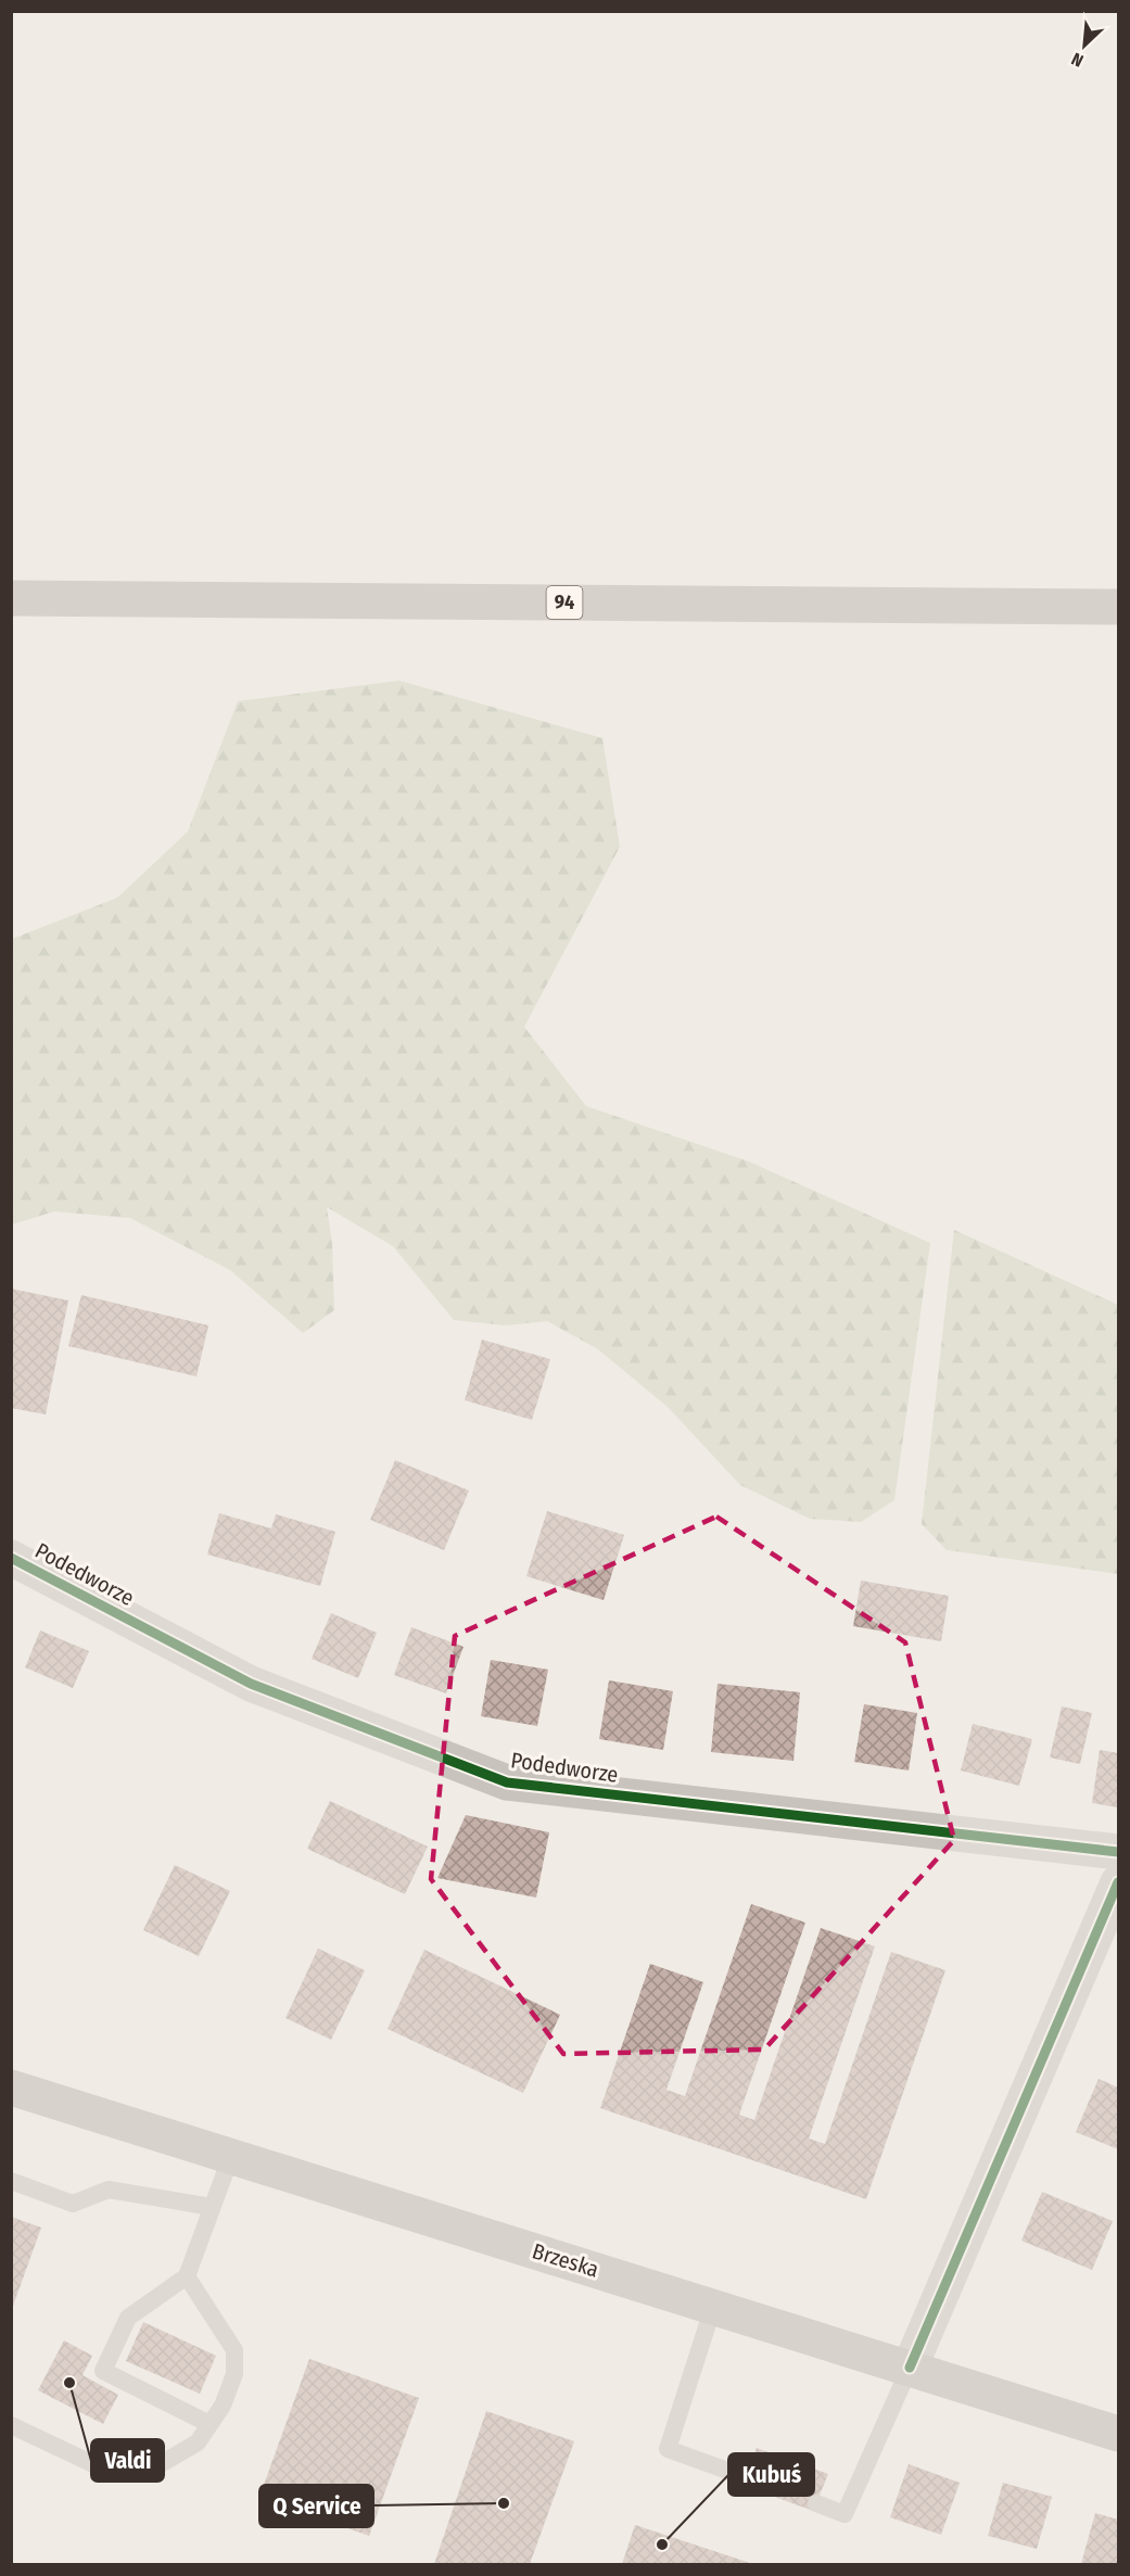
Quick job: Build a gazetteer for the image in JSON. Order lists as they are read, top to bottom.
{
  "streets": {
    "main road": ["94", "Brzeska"],
    "street": ["Podedworze"]
  },
  "places": ["Valdi", "Q Service", "Kubuś"],
  "north": "bottom left"
}
